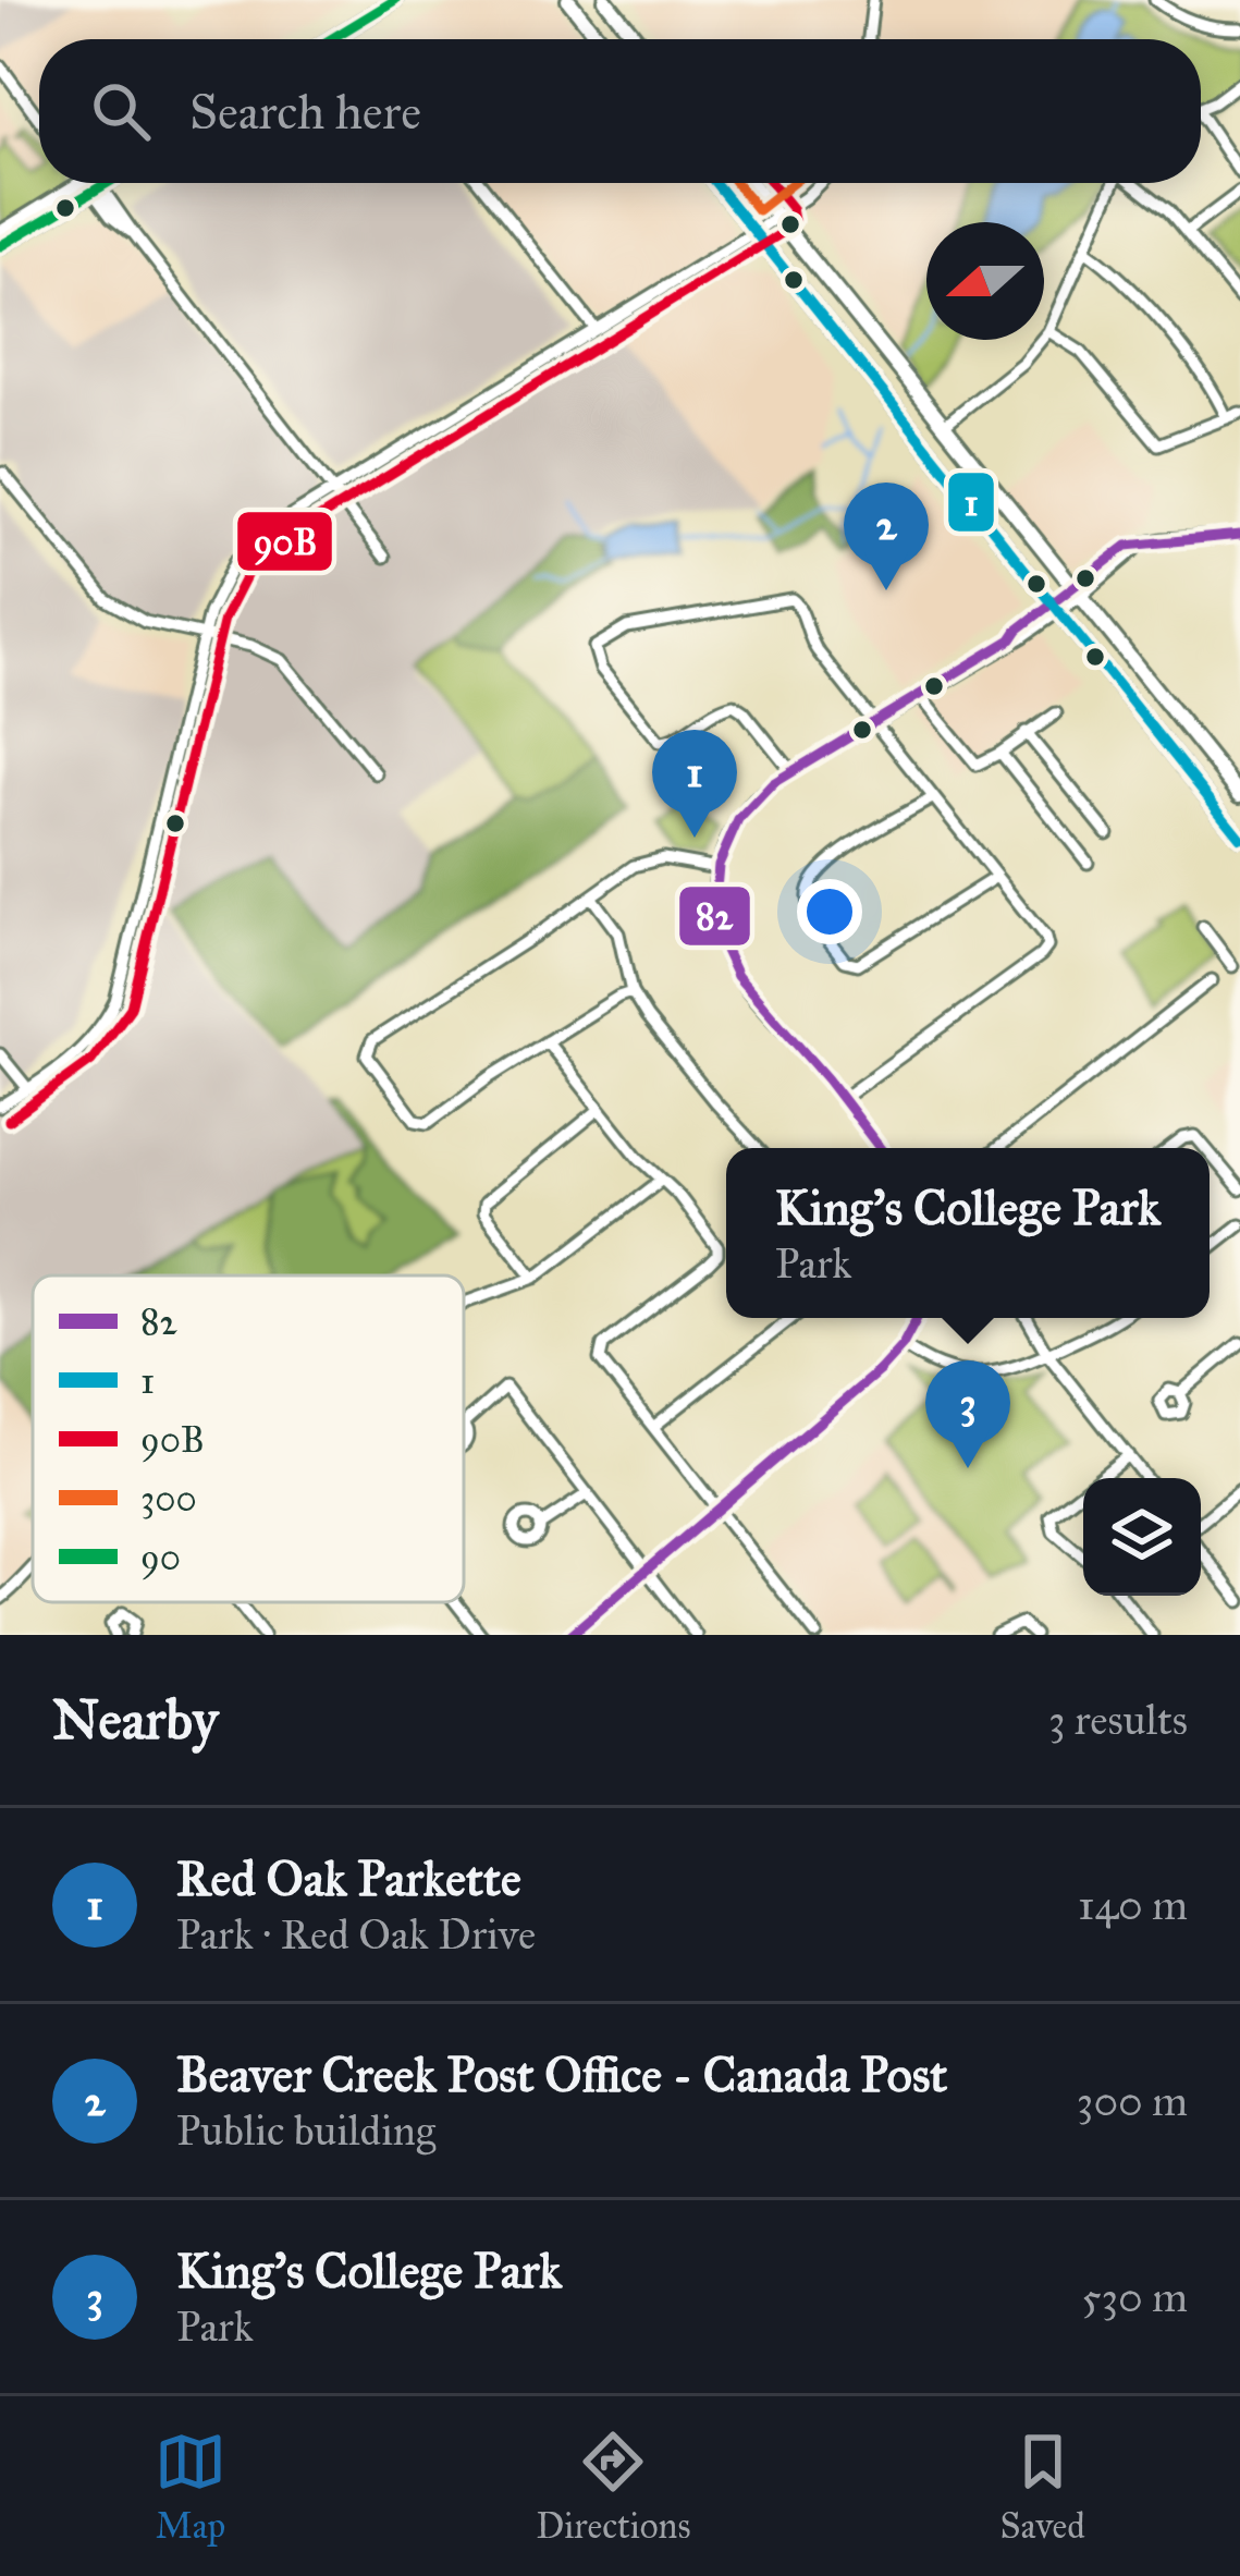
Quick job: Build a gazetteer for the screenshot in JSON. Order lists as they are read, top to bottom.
{
  "lines": [
    "transit line 90",
    "transit line 1",
    "transit line 90B",
    "transit line 300",
    "transit line 82"
  ],
  "legend": [
    "82",
    "1",
    "90B",
    "300",
    "90"
  ],
  "north": "left",
  "page": {
    "search": "Search here",
    "pins": ["2", "1", "3"],
    "popup": ["King's College Park", "Park"],
    "heading": ["Nearby", "3 results"],
    "list": [
      {
        "mark": "1",
        "name": "Red Oak Parkette",
        "note": "Park · Red Oak Drive",
        "value": "140 m"
      },
      {
        "mark": "2",
        "name": "Beaver Creek Post Office - Canada Post",
        "note": "Public building",
        "value": "300 m"
      },
      {
        "mark": "3",
        "name": "King's College Park",
        "note": "Park",
        "value": "530 m"
      }
    ],
    "nav": ["Map", "Directions", "Saved"]
  }
}
